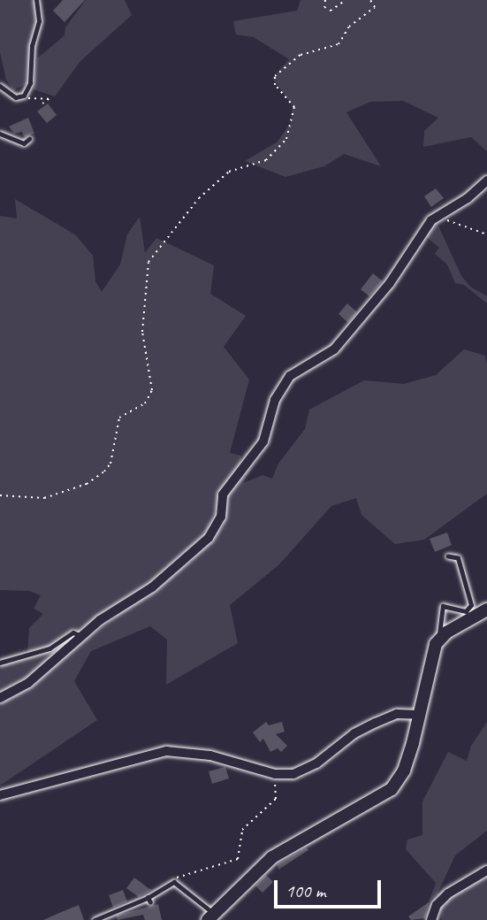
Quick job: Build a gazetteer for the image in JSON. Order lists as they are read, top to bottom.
{
  "scale_bar": "100 m"
}
